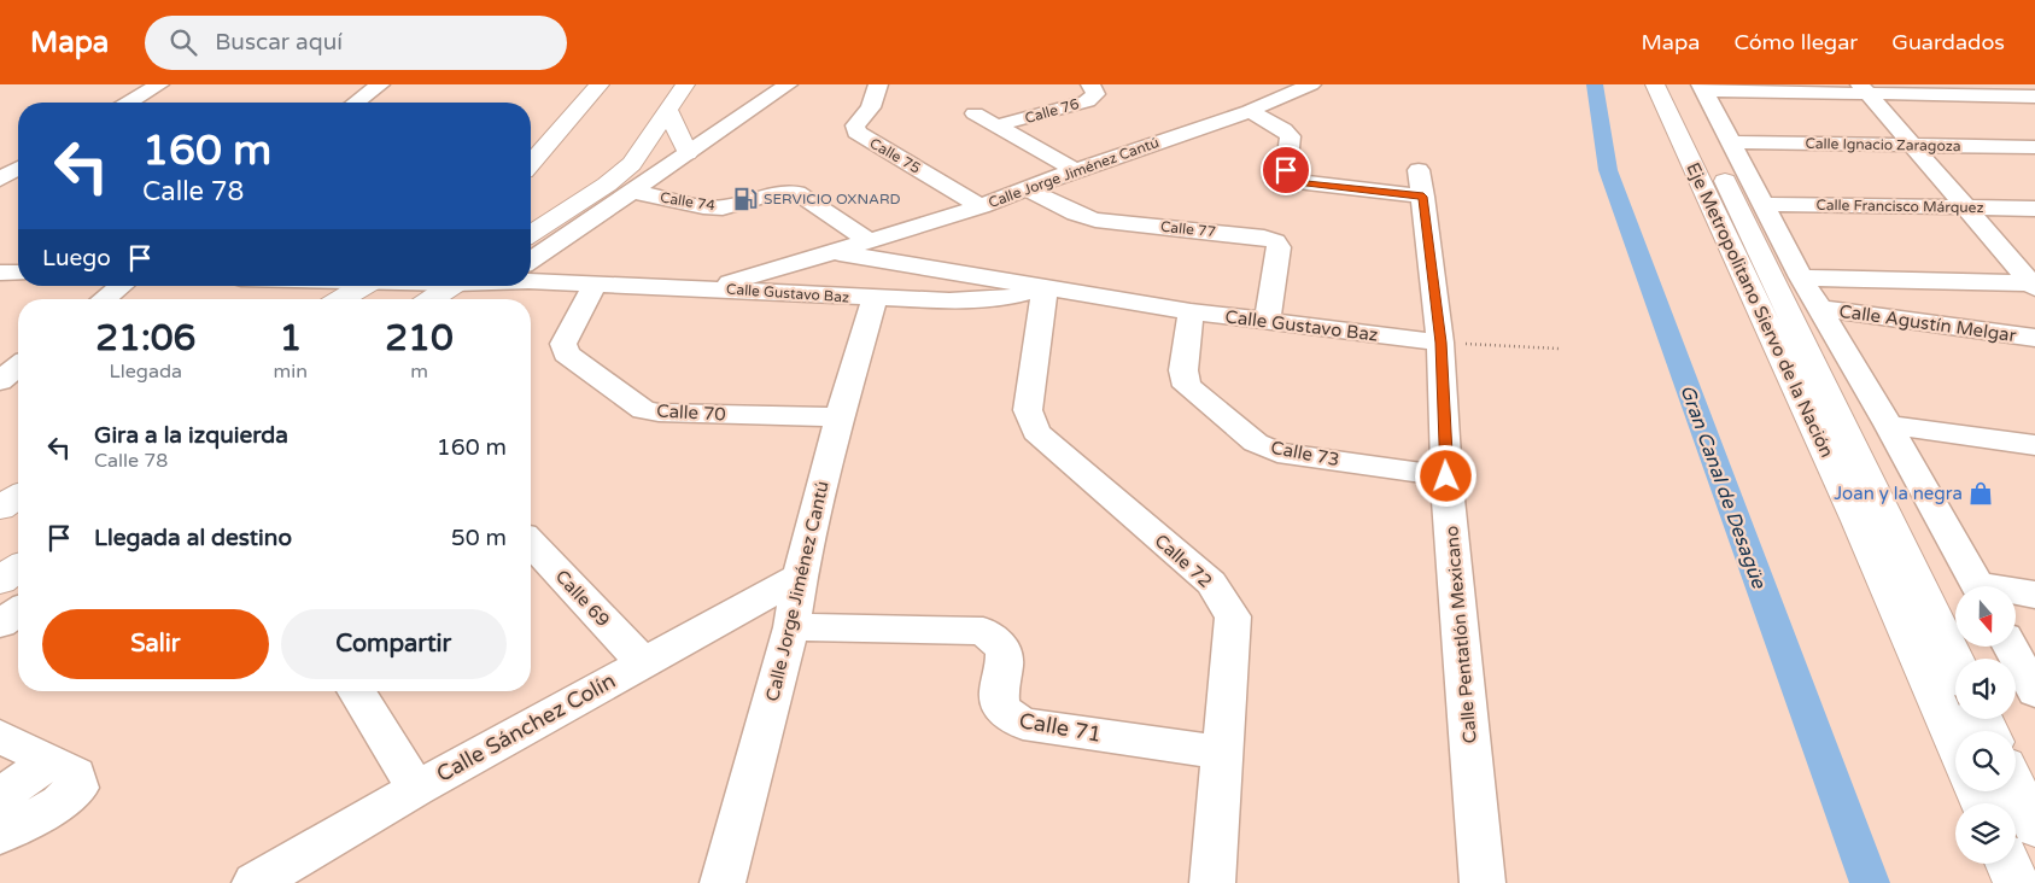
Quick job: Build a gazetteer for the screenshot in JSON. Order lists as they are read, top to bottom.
{
  "streets": {
    "main road": ["Eje Metropolitano Siervo de la Nación"],
    "street": [
      "Calle 76",
      "Calle Ignacio Zaragoza",
      "Calle 75",
      "Calle Jorge Jiménez Cantú",
      "Calle 74",
      "Calle Francisco Márquez",
      "Calle 77",
      "Calle Gustavo Baz",
      "Calle Agustín Melgar",
      "Calle 70",
      "Calle 73",
      "Calle 72",
      "Calle 69",
      "Calle Pentatlón Mexicano",
      "Calle Sánchez Colín",
      "Calle 71"
    ]
  },
  "crossings": [
    ["Calle 76", "Calle Jorge Jiménez Cantú"],
    ["Calle 75", "Calle Jorge Jiménez Cantú"],
    ["Calle Jorge Jiménez Cantú", "Calle 74"],
    ["Calle Jorge Jiménez Cantú", "Calle 77"],
    ["Calle Jorge Jiménez Cantú", "Calle Gustavo Baz"],
    ["Calle Jorge Jiménez Cantú", "Calle 70"],
    ["Calle Jorge Jiménez Cantú", "Calle Pentatlón Mexicano"],
    ["Calle Jorge Jiménez Cantú", "Calle Sánchez Colín"],
    ["Calle Jorge Jiménez Cantú", "Calle 71"],
    ["Calle 77", "Calle Gustavo Baz"],
    ["Calle Gustavo Baz", "Calle 70"],
    ["Calle Gustavo Baz", "Calle 73"],
    ["Calle Gustavo Baz", "Calle 72"],
    ["Calle Gustavo Baz", "Calle Pentatlón Mexicano"],
    ["Calle 73", "Calle Pentatlón Mexicano"],
    ["Calle 72", "Calle 71"],
    ["Calle 69", "Calle Sánchez Colín"]
  ],
  "water": ["Gran Canal de Desagüe"],
  "places": {
    "fuel station": ["SERVICIO OXNARD"],
    "shop": ["Joan y la negra"]
  },
  "north": "bottom",
  "page": {
    "header": "Mapa",
    "search": "Buscar aquí",
    "nav": ["Mapa", "Cómo llegar", "Guardados"],
    "turn": ["160 m", "Calle 78"],
    "then": "Luego",
    "eta": [
      "21:06",
      "Llegada",
      "1",
      "min",
      "210",
      "m"
    ],
    "list": [
      {
        "name": "Gira a la izquierda",
        "note": "Calle 78",
        "value": "160 m"
      },
      {
        "name": "Llegada al destino",
        "value": "50 m"
      }
    ],
    "buttons": ["Salir", "Compartir"]
  }
}
